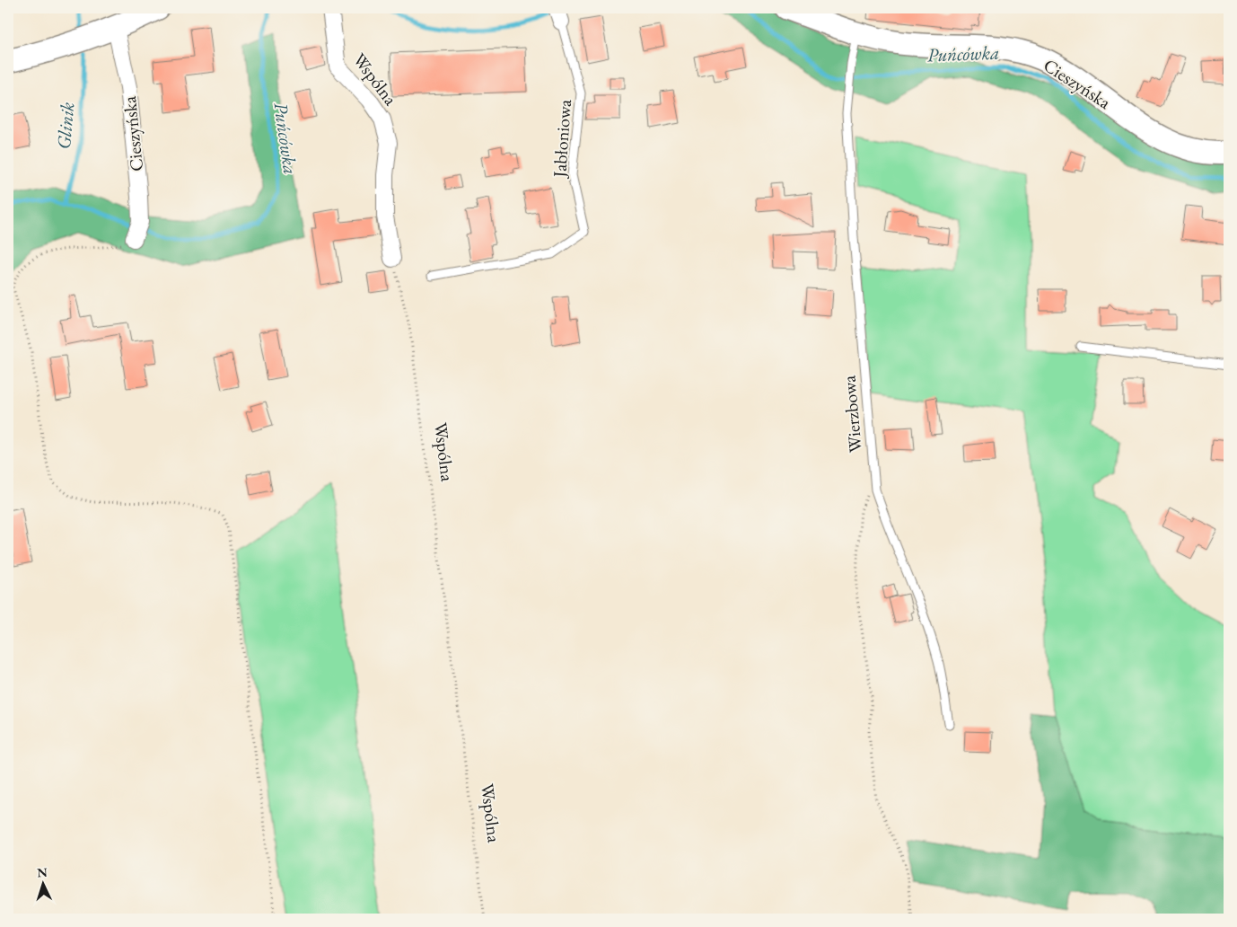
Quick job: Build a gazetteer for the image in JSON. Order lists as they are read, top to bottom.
{
  "streets": {
    "street": ["Wspólna", "Cieszyńska"],
    "lane": ["Jabłoniowa", "Wierzbowa"]
  },
  "crossings": [
    ["Cieszyńska", "Wierzbowa"]
  ],
  "water": ["Puńcówka", "Glinik"],
  "north": "top"
}
